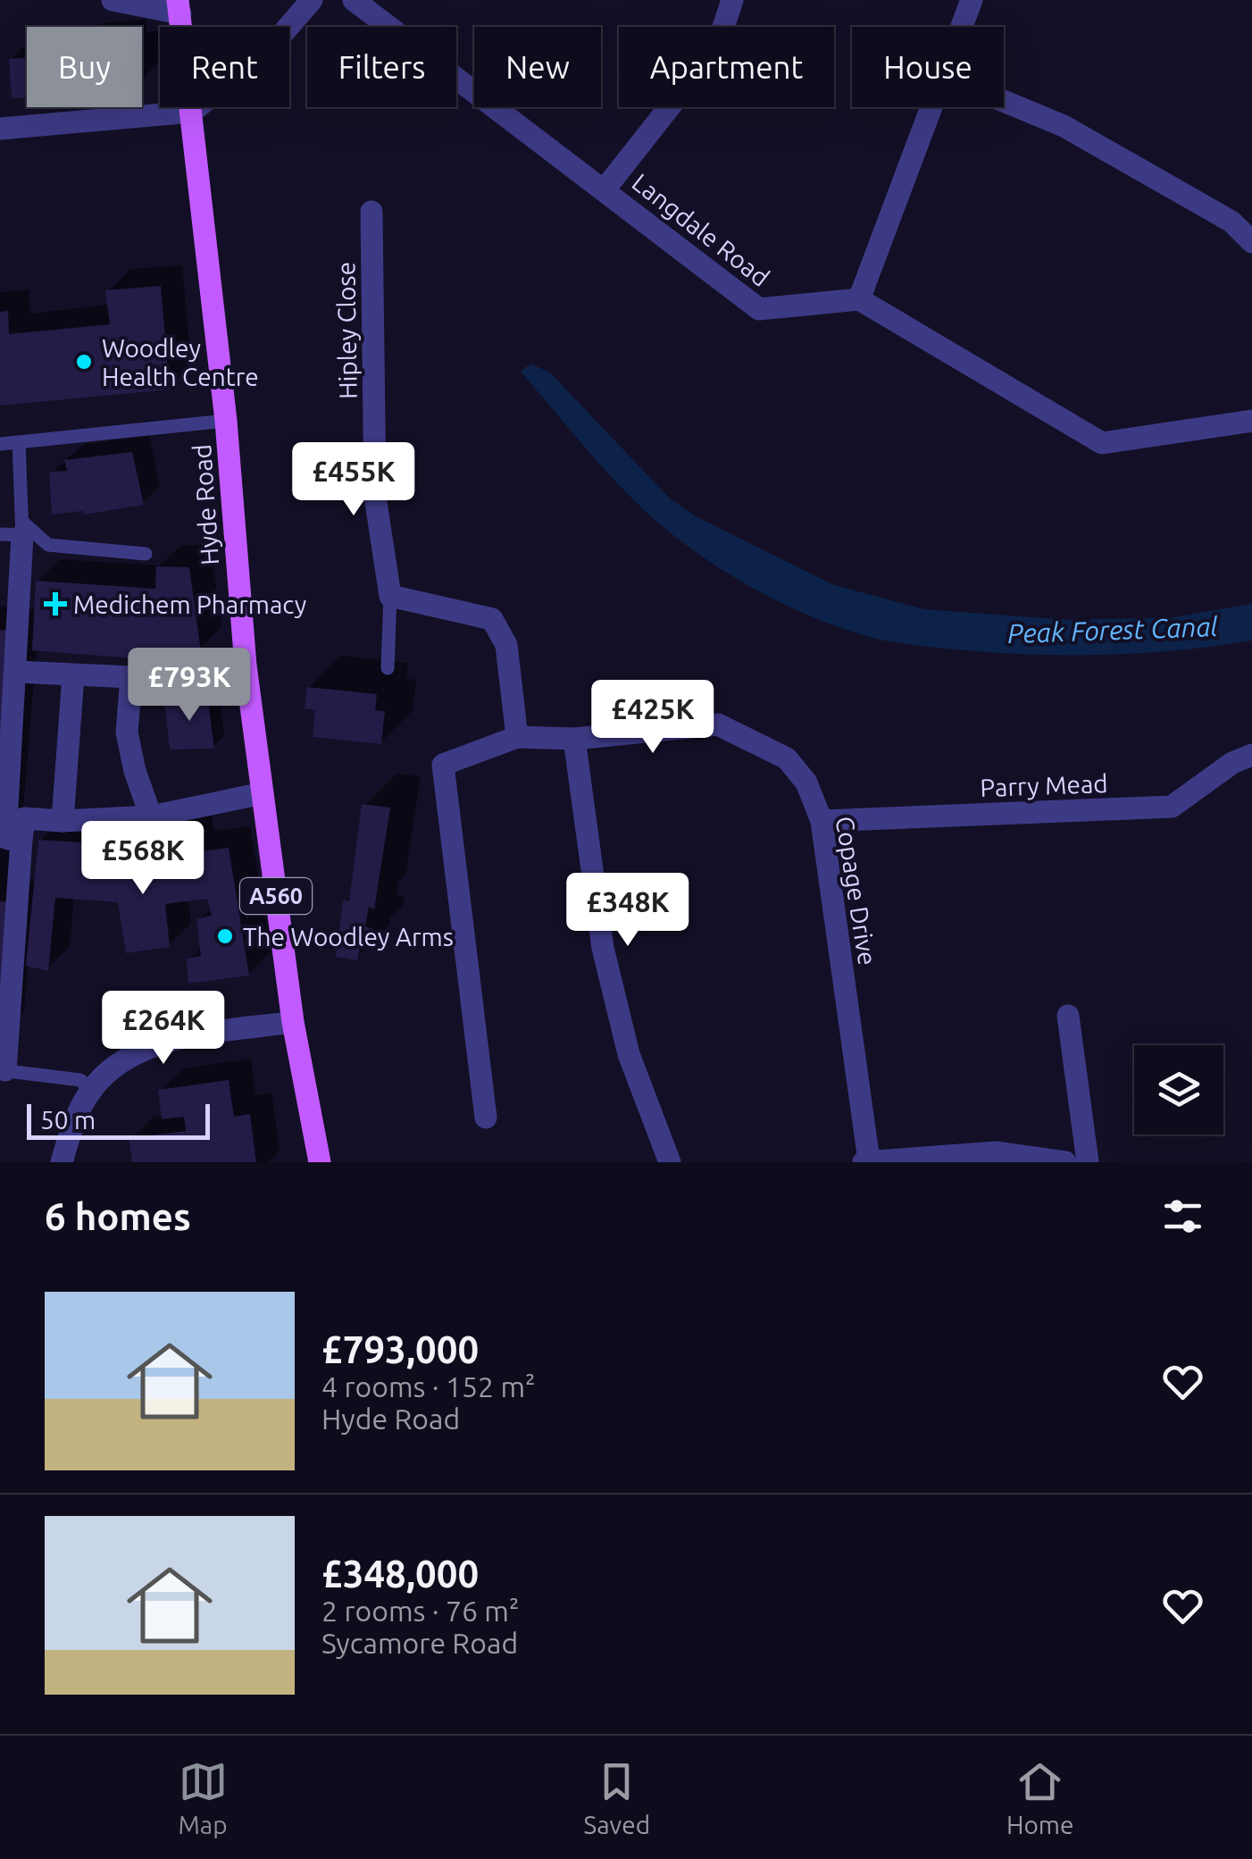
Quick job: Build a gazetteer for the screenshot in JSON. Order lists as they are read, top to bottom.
{
  "streets": {
    "main road": ["Hyde Road", "A560"],
    "street": [
      "Langdale Road",
      "Hipley Close",
      "Parry Mead",
      "Copage Drive"
    ]
  },
  "crossings": [
    ["Parry Mead", "Copage Drive"]
  ],
  "water": ["Peak Forest Canal"],
  "places": {
    "other": ["Woodley Health Centre", "The Woodley Arms"],
    "health": ["Medichem Pharmacy"]
  },
  "scale_bar": "50 m",
  "page": {
    "chip": [
      "Buy",
      "Rent",
      "Filters",
      "New",
      "Apartment",
      "House"
    ],
    "price": [
      "£455K",
      "£793K",
      "£425K",
      "£568K",
      "£348K",
      "£264K"
    ],
    "scale": "50 m",
    "heading": "6 homes",
    "list": [
      {
        "name": "£793,000",
        "note": "4 rooms · 152 m² · Hyde Road"
      },
      {
        "name": "£348,000",
        "note": "2 rooms · 76 m² · Sycamore Road"
      }
    ],
    "tabs": ["Map", "Saved", "Home"]
  }
}
